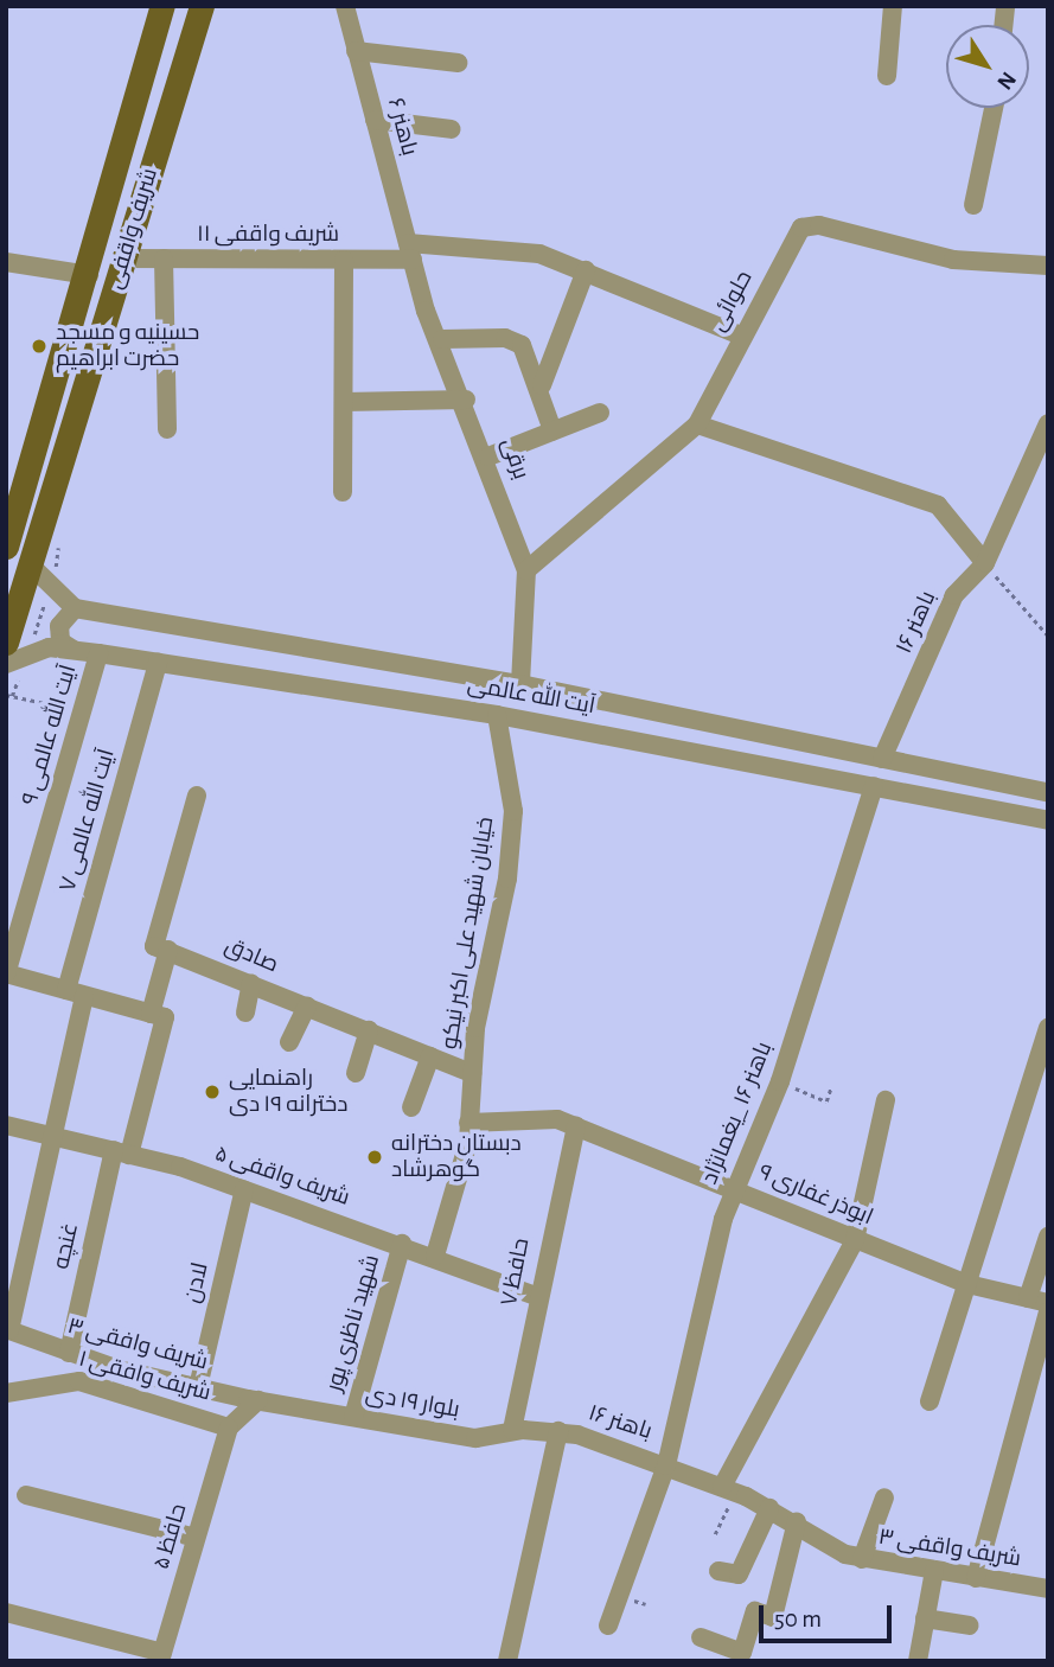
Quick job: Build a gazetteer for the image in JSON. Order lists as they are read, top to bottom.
{
  "streets": {
    "main road": ["شریف واقفی"],
    "street": [
      "باهنر ۶",
      "شریف واقفی ۱۱",
      "حلوائی",
      "برقی",
      "باهنر ۱۶",
      "آیت الله عالمی",
      "آیت الله عالمی ۹",
      "آیت الله عالمی ۷",
      "خیابان شهید علی اکبر نیکو",
      "صادق",
      "باهنر ۱۶ _یغمانژاد",
      "شریف واقفی ۵",
      "ابوذر غفاری ۹",
      "غنچه",
      "حافظ ۷",
      "لادن",
      "شهید ناظری پور",
      "شریف وافقی ۳",
      "شریف وافقی ۱",
      "بلوار ۱۹ دی",
      "حافظ ۵",
      "شریف واقفی ۳"
    ]
  },
  "crossings": [
    ["باهنر ۶", "شریف واقفی ۱۱"],
    ["باهنر ۶", "برقی"],
    ["شریف واقفی", "شریف واقفی ۱۱"],
    ["شریف واقفی ۱۱", "حلوائی"],
    ["شریف واقفی ۱۱", "برقی"],
    ["حلوائی", "برقی"],
    ["برقی", "آیت الله عالمی"],
    ["باهنر ۱۶", "آیت الله عالمی"],
    ["باهنر ۱۶", "باهنر ۱۶ _یغمانژاد"],
    ["باهنر ۱۶", "بلوار ۱۹ دی"],
    ["باهنر ۱۶", "شریف واقفی ۳"],
    ["آیت الله عالمی", "آیت الله عالمی ۹"],
    ["آیت الله عالمی", "آیت الله عالمی ۷"],
    ["آیت الله عالمی", "خیابان شهید علی اکبر نیکو"],
    ["آیت الله عالمی", "باهنر ۱۶ _یغمانژاد"],
    ["آیت الله عالمی ۷", "شریف واقفی ۵"],
    ["آیت الله عالمی ۷", "شریف وافقی ۳"],
    ["خیابان شهید علی اکبر نیکو", "صادق"],
    ["خیابان شهید علی اکبر نیکو", "شریف واقفی ۵"],
    ["خیابان شهید علی اکبر نیکو", "ابوذر غفاری ۹"],
    ["باهنر ۱۶ _یغمانژاد", "ابوذر غفاری ۹"],
    ["باهنر ۱۶ _یغمانژاد", "شریف واقفی ۳"],
    ["شریف واقفی ۵", "غنچه"],
    ["شریف واقفی ۵", "حافظ ۷"],
    ["شریف واقفی ۵", "لادن"],
    ["شریف واقفی ۵", "شهید ناظری پور"],
    ["ابوذر غفاری ۹", "حافظ ۷"],
    ["غنچه", "شریف وافقی ۳"],
    ["حافظ ۷", "بلوار ۱۹ دی"],
    ["لادن", "شریف وافقی ۳"],
    ["شهید ناظری پور", "بلوار ۱۹ دی"],
    ["شریف وافقی ۳", "شریف وافقی ۱"],
    ["شریف وافقی ۳", "بلوار ۱۹ دی"],
    ["شریف وافقی ۱", "بلوار ۱۹ دی"],
    ["شریف وافقی ۱", "حافظ ۵"]
  ],
  "places": ["حسینیه و مسجد حضرت ابراهیم", "راهنمایی دخترانه ۱۹ دی", "دبستان دخترانه گوهرشاد"],
  "scale_bar": "50 m",
  "north": "bottom right"
}
